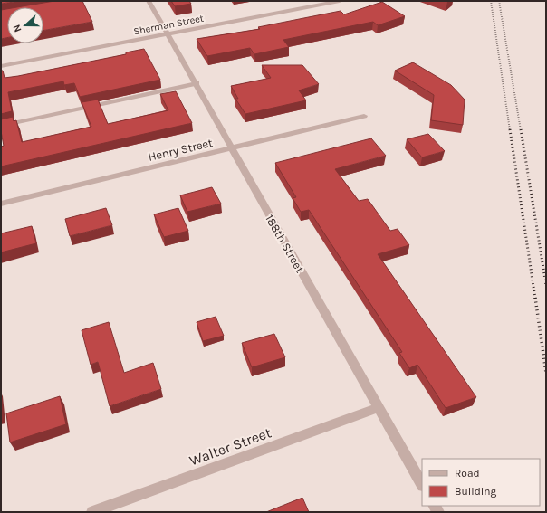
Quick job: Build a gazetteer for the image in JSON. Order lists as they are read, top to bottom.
{
  "streets": {
    "street": [
      "Sherman Street",
      "Henry Street",
      "188th Street",
      "Walter Street"
    ]
  },
  "crossings": [
    ["Sherman Street", "188th Street"],
    ["Henry Street", "188th Street"],
    ["188th Street", "Walter Street"]
  ],
  "legend": ["Road", "Building"],
  "north": "left"
}
